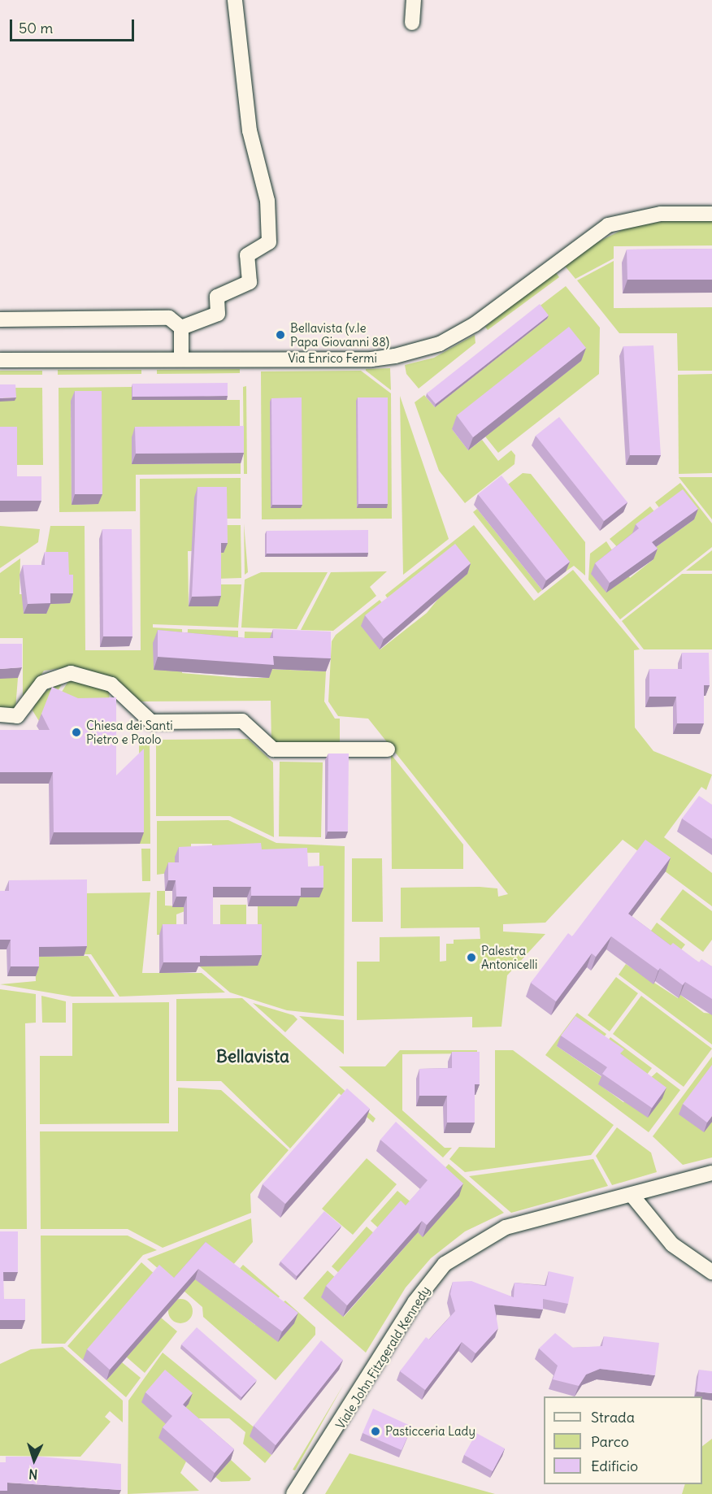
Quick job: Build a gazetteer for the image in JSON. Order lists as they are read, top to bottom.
{
  "streets": {
    "street": ["Via Enrico Fermi", "Viale John Fitzgerald Kennedy"]
  },
  "districts": ["Bellavista"],
  "places": [
    "Bellavista (v.le Papa Giovanni 88)",
    "Chiesa dei Santi Pietro e Paolo",
    "Palestra Antonicelli",
    "Pasticceria Lady"
  ],
  "legend": ["Strada", "Parco", "Edificio"],
  "scale_bar": "50 m",
  "north": "bottom"
}
